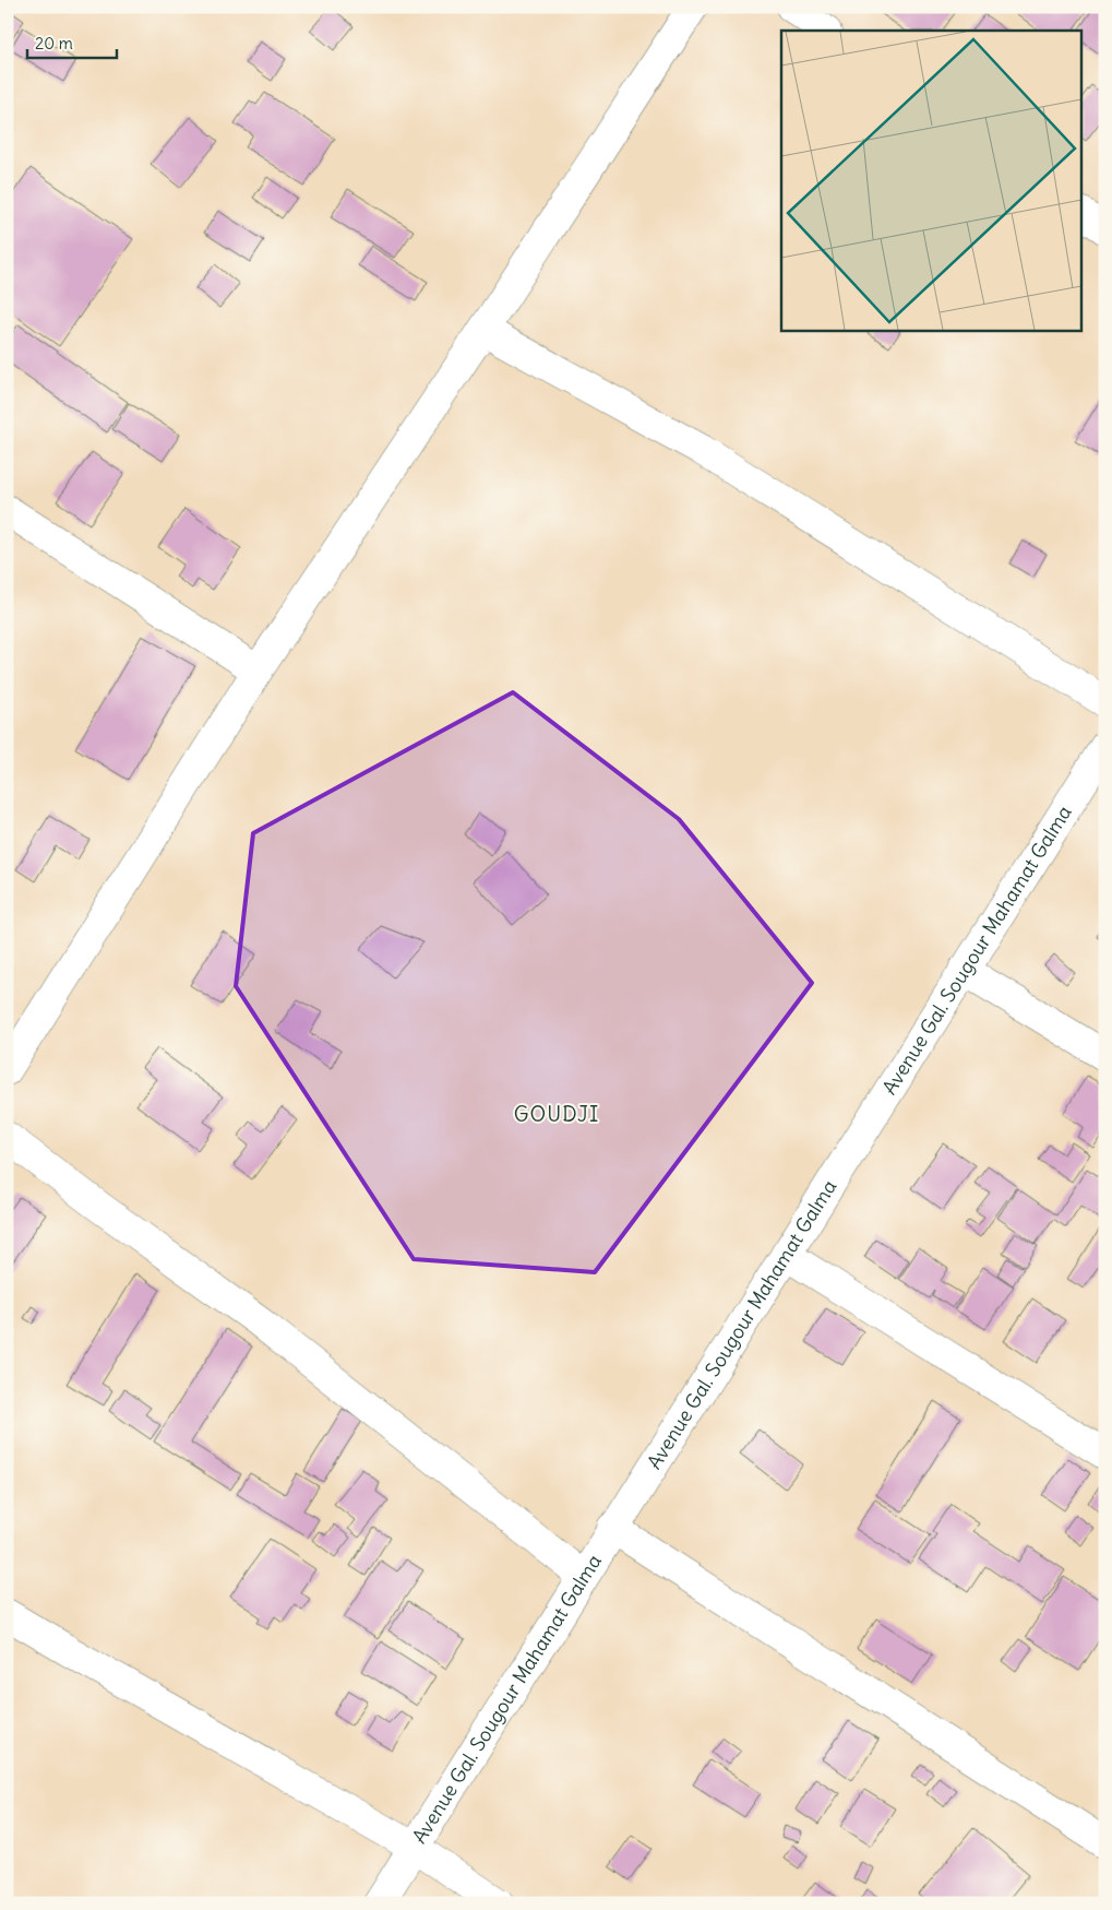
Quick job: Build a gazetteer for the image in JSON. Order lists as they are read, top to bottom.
{
  "streets": {
    "street": ["Avenue Gal. Sougour Mahamat Galma"]
  },
  "districts": ["GOUDJI"],
  "scale_bar": "20 m"
}
